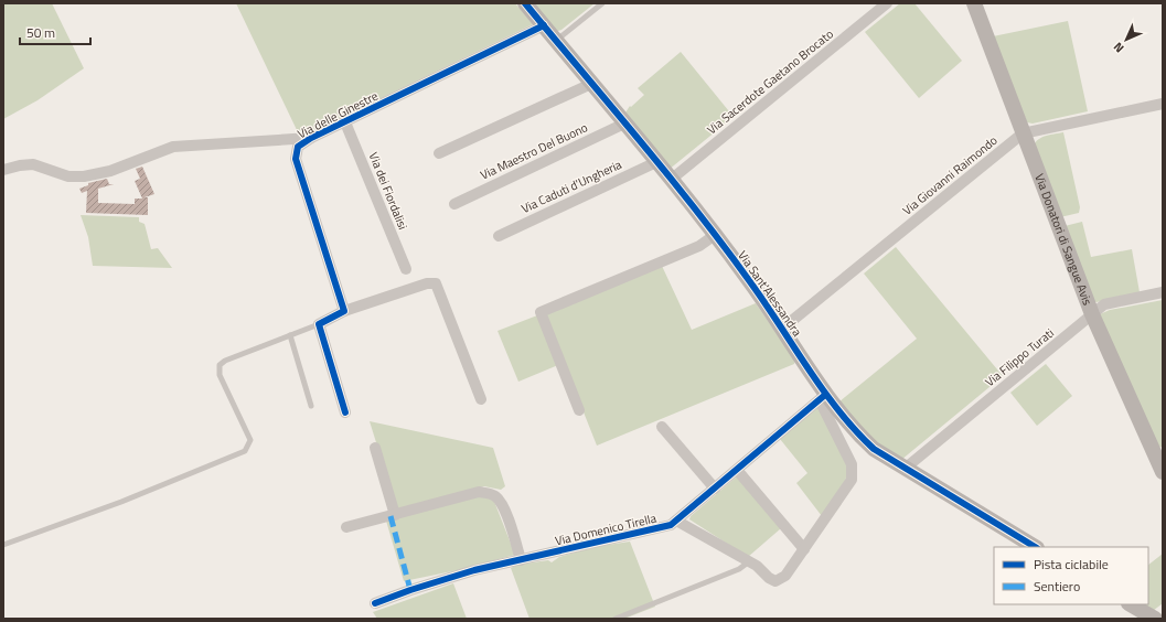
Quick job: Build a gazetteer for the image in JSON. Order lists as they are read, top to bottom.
{
  "streets": {
    "street": [
      "Via Sacerdote Gaetano Brocato",
      "Via delle Ginestre",
      "Via Maestro Del Buono",
      "Via Giovanni Raimondo",
      "Via Caduti d'Ungheria",
      "Via dei Fiordalisi",
      "Via Donatori di Sangue Avis",
      "Via Sant'Alessandra",
      "Via Filippo Turati",
      "Via Domenico Tirella"
    ]
  },
  "crossings": [
    ["Via Sacerdote Gaetano Brocato", "Via Sant'Alessandra"],
    ["Via delle Ginestre", "Via dei Fiordalisi"],
    ["Via delle Ginestre", "Via Sant'Alessandra"],
    ["Via Maestro Del Buono", "Via Sant'Alessandra"],
    ["Via Giovanni Raimondo", "Via Donatori di Sangue Avis"],
    ["Via Giovanni Raimondo", "Via Sant'Alessandra"],
    ["Via Caduti d'Ungheria", "Via Sant'Alessandra"],
    ["Via Donatori di Sangue Avis", "Via Filippo Turati"],
    ["Via Sant'Alessandra", "Via Filippo Turati"],
    ["Via Sant'Alessandra", "Via Domenico Tirella"]
  ],
  "legend": ["Pista ciclabile", "Sentiero"],
  "scale_bar": "50 m",
  "north": "bottom left"
}
